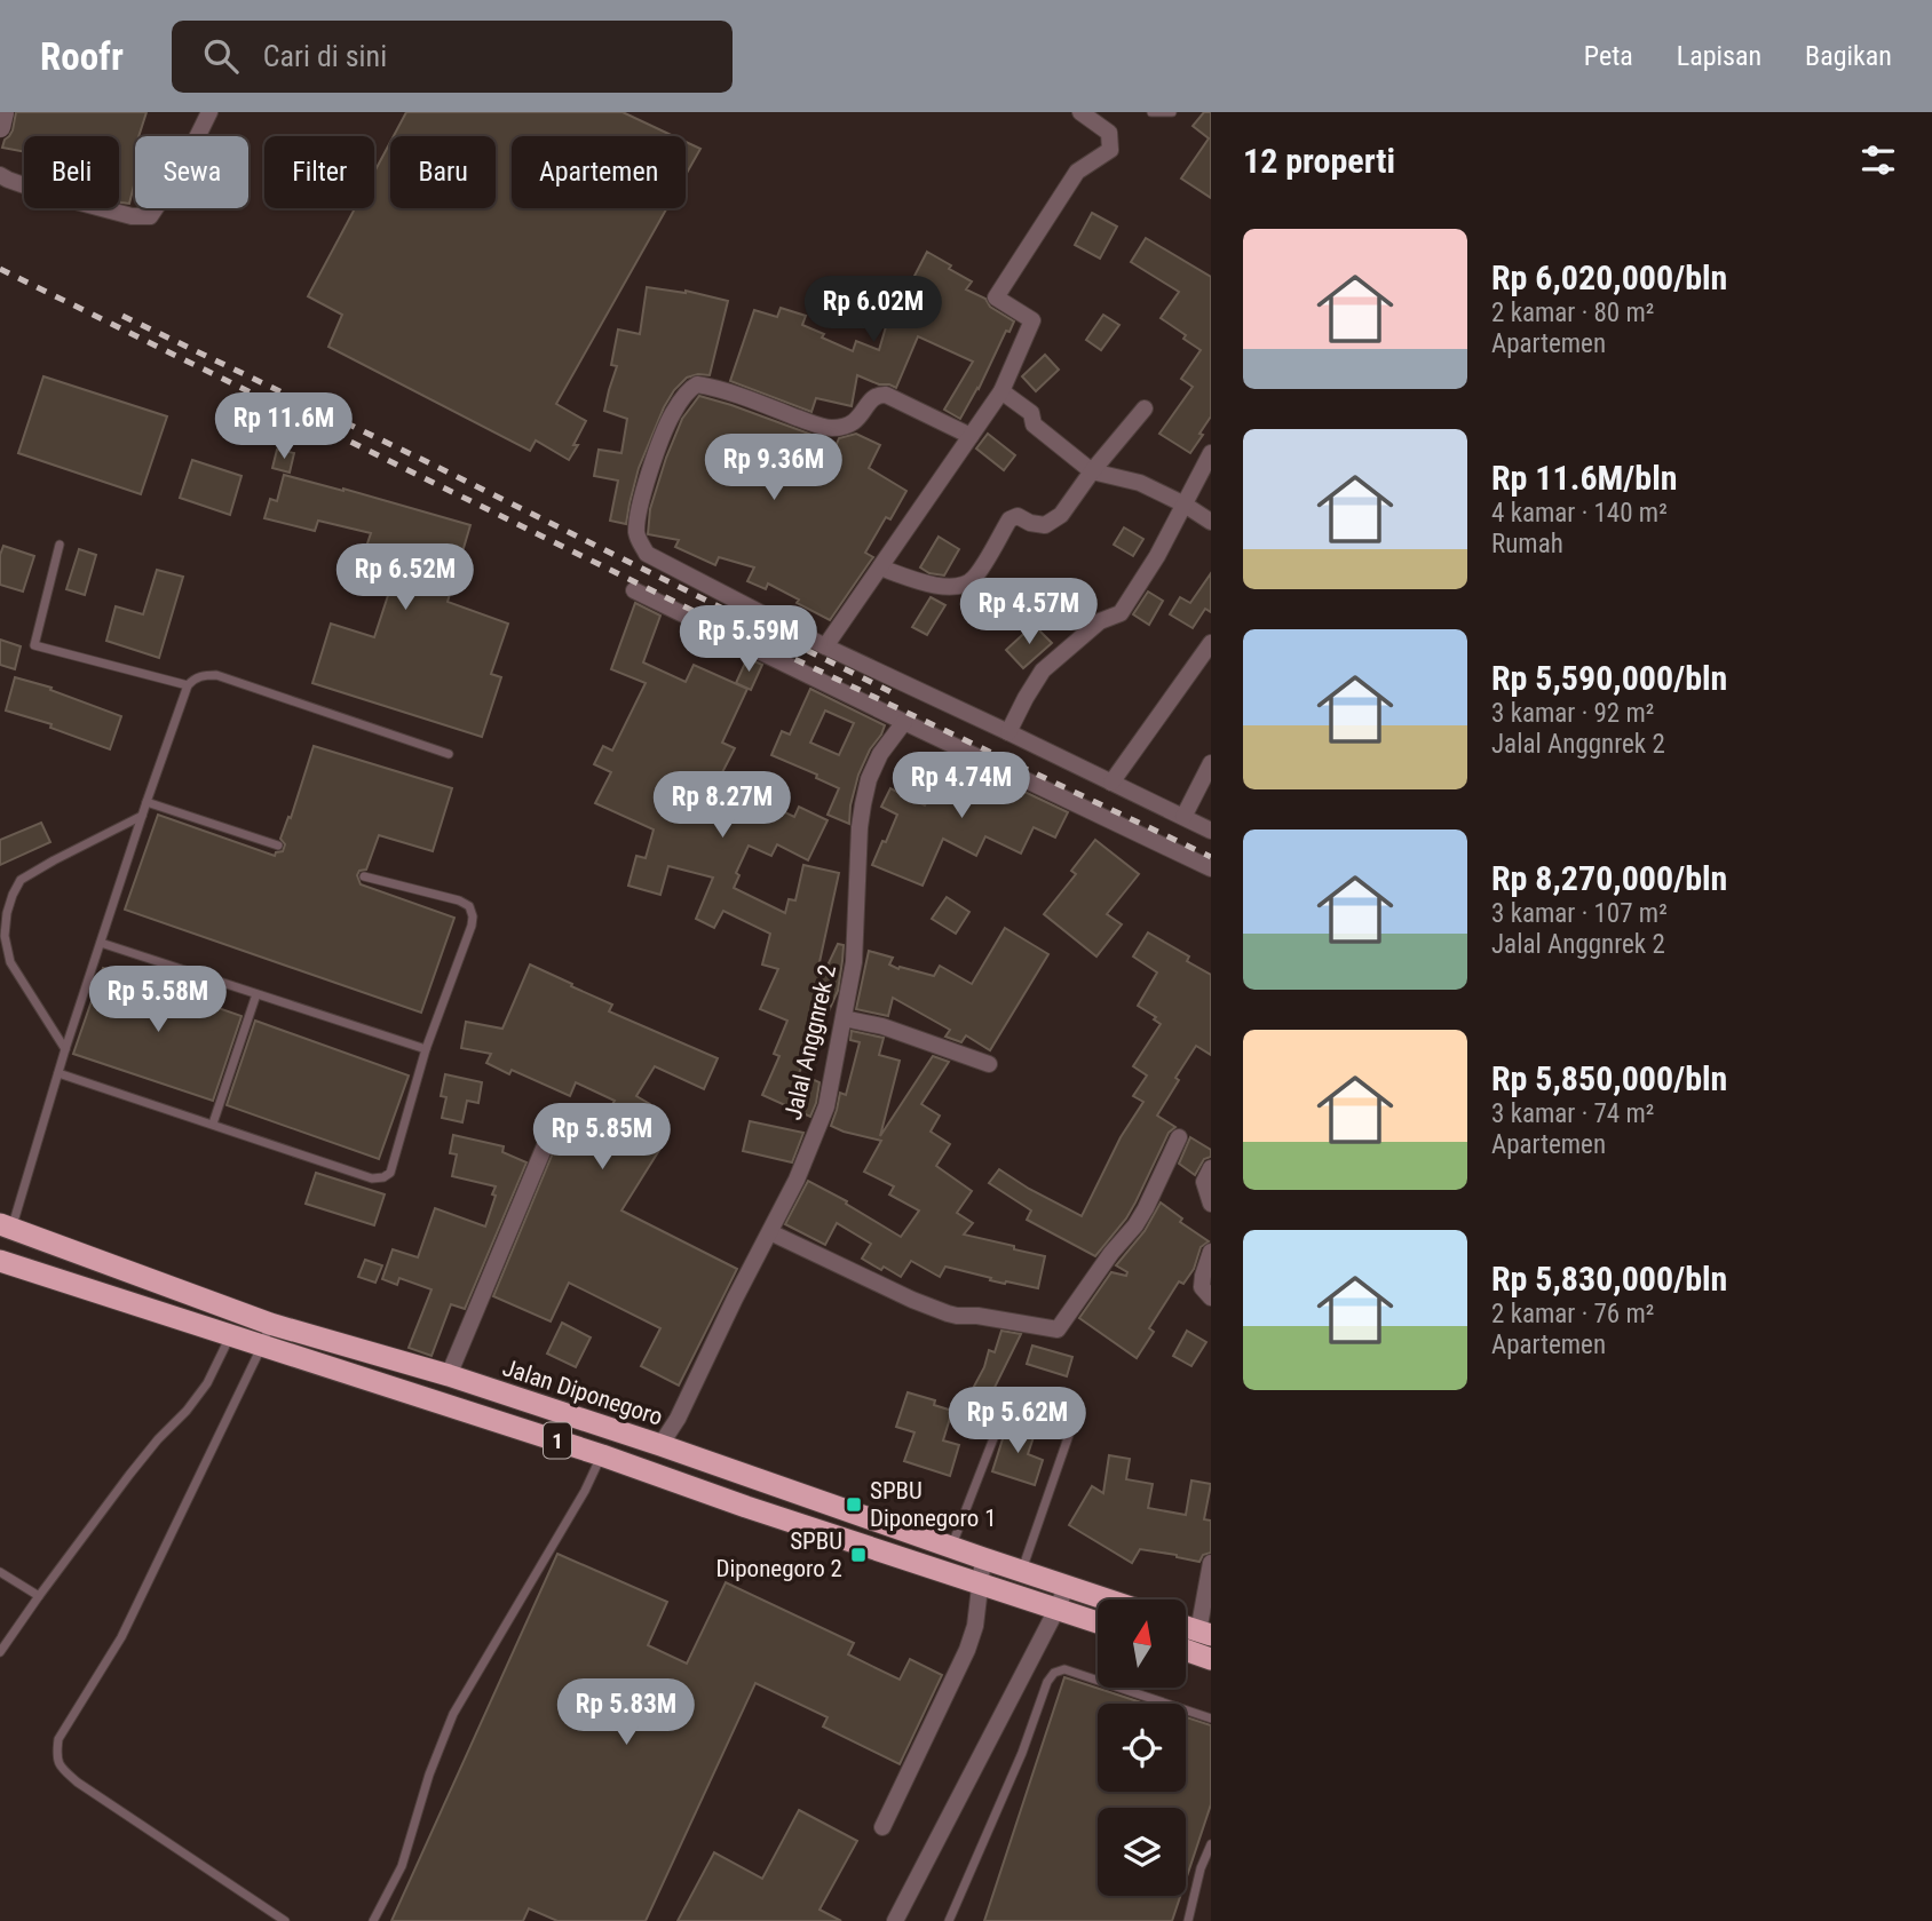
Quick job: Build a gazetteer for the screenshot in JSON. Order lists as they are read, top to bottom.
{
  "streets": {
    "highway": ["Jalan Diponegoro", "1"],
    "street": ["Jalal Anggnrek 2"]
  },
  "crossings": [
    ["Jalal Anggnrek 2", "Jalan Diponegoro"]
  ],
  "places": {
    "transit": ["SPBU Diponegoro 1", "SPBU Diponegoro 2"]
  },
  "north": "top",
  "page": {
    "header": "Roofr",
    "search": "Cari di sini",
    "nav": ["Peta", "Lapisan", "Bagikan"],
    "heading": "12 properti",
    "chip": [
      "Beli",
      "Sewa",
      "Filter",
      "Baru",
      "Apartemen"
    ],
    "list": [
      {
        "name": "Rp 6,020,000/bln",
        "note": "2 kamar · 80 m² · Apartemen"
      },
      {
        "name": "Rp 11.6M/bln",
        "note": "4 kamar · 140 m² · Rumah"
      },
      {
        "name": "Rp 5,590,000/bln",
        "note": "3 kamar · 92 m² · Jalal Anggnrek 2"
      },
      {
        "name": "Rp 8,270,000/bln",
        "note": "3 kamar · 107 m² · Jalal Anggnrek 2"
      },
      {
        "name": "Rp 5,850,000/bln",
        "note": "3 kamar · 74 m² · Apartemen"
      },
      {
        "name": "Rp 5,830,000/bln",
        "note": "2 kamar · 76 m² · Apartemen"
      }
    ],
    "price": [
      "Rp 6.02M",
      "Rp 11.6M",
      "Rp 9.36M",
      "Rp 6.52M",
      "Rp 4.57M",
      "Rp 5.59M",
      "Rp 4.74M",
      "Rp 8.27M",
      "Rp 5.58M",
      "Rp 5.85M",
      "Rp 5.62M",
      "Rp 5.83M"
    ]
  }
}
